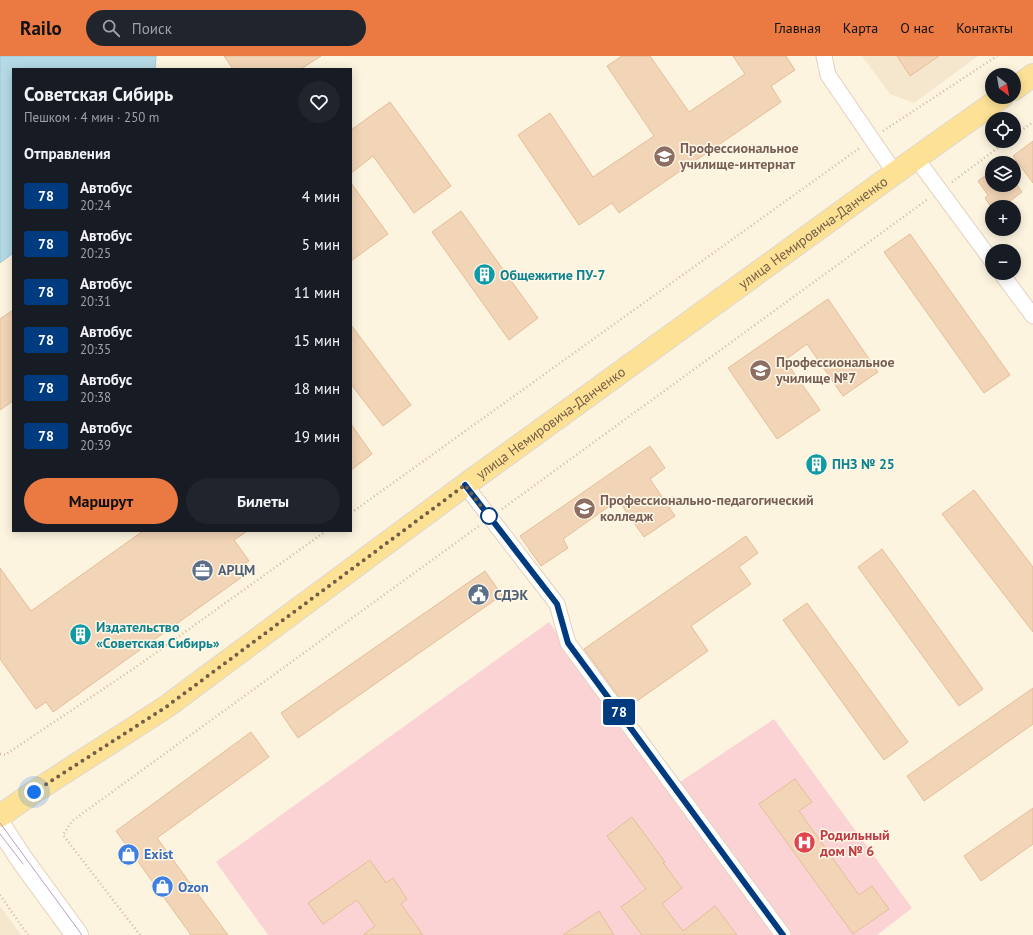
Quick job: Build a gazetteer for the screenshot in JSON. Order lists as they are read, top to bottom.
{
  "streets": {
    "main road": ["улица Немировича-Данченко"]
  },
  "places": {
    "school or university": ["Профессиональное училище-интернат", "Профессиональное училище №7", "Профессионально-педагогический колледж"],
    "building": ["Общежитие ПУ-7", "ПНЗ № 25", "Издательство «Советская Сибирь»"],
    "office": ["АРЦМ"],
    "public building": ["СДЭК"],
    "hospital": ["Родильный дом № 6"],
    "shop": ["Exist", "Ozon"]
  },
  "lines": ["bus line 78"],
  "north": "bottom right",
  "page": {
    "header": "Railo",
    "search": "Поиск",
    "nav": [
      "Главная",
      "Карта",
      "О нас",
      "Контакты"
    ],
    "on_map": "78",
    "map_buttons": ["+", "−"],
    "heading": [
      ["Советская Сибирь", "Пешком · 4 мин · 250 m"],
      "Отправления"
    ],
    "list": [
      {
        "mark": "78",
        "name": "Автобус",
        "note": "20:24",
        "value": "4 мин"
      },
      {
        "mark": "78",
        "name": "Автобус",
        "note": "20:25",
        "value": "5 мин"
      },
      {
        "mark": "78",
        "name": "Автобус",
        "note": "20:31",
        "value": "11 мин"
      },
      {
        "mark": "78",
        "name": "Автобус",
        "note": "20:35",
        "value": "15 мин"
      },
      {
        "mark": "78",
        "name": "Автобус",
        "note": "20:38",
        "value": "18 мин"
      },
      {
        "mark": "78",
        "name": "Автобус",
        "note": "20:39",
        "value": "19 мин"
      }
    ],
    "buttons": ["Маршрут", "Билеты"]
  }
}
